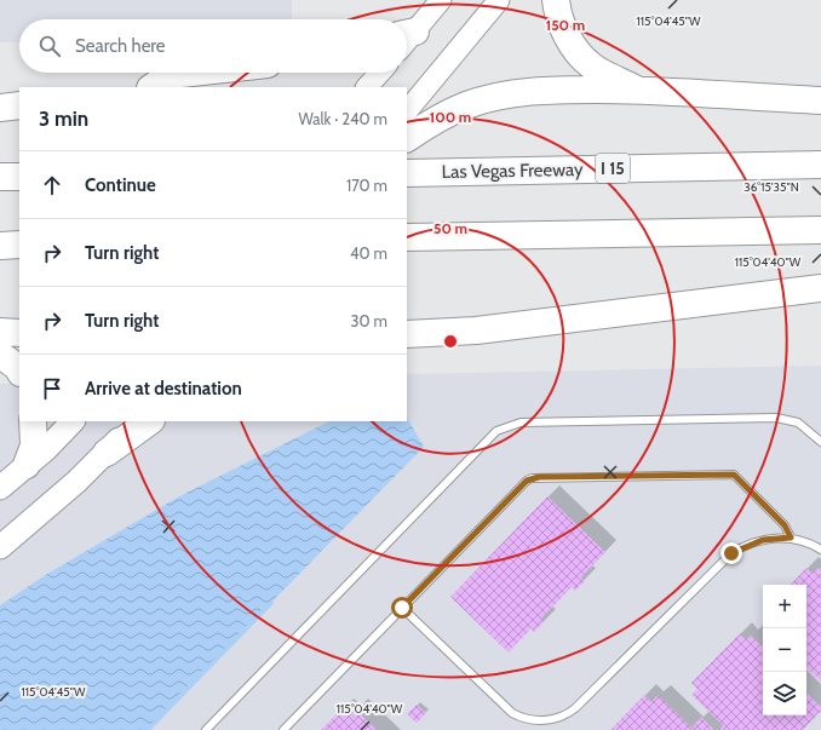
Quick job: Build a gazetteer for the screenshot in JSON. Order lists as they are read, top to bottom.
{
  "streets": {
    "highway": ["I 15", "Las Vegas Freeway"]
  },
  "page": {
    "search": "Search here",
    "heading": ["3 min", "Walk · 240 m"],
    "list": [
      ["Continue", "170 m"],
      ["Turn right", "40 m"],
      ["Turn right", "30 m"],
      "Arrive at destination"
    ],
    "map_buttons": ["+", "−"]
  },
  "coordinates": ["115°04'45\"W", "36°15'35\"N", "115°04'40\"W"],
  "rings": ["150 m", "100 m", "50 m"]
}
